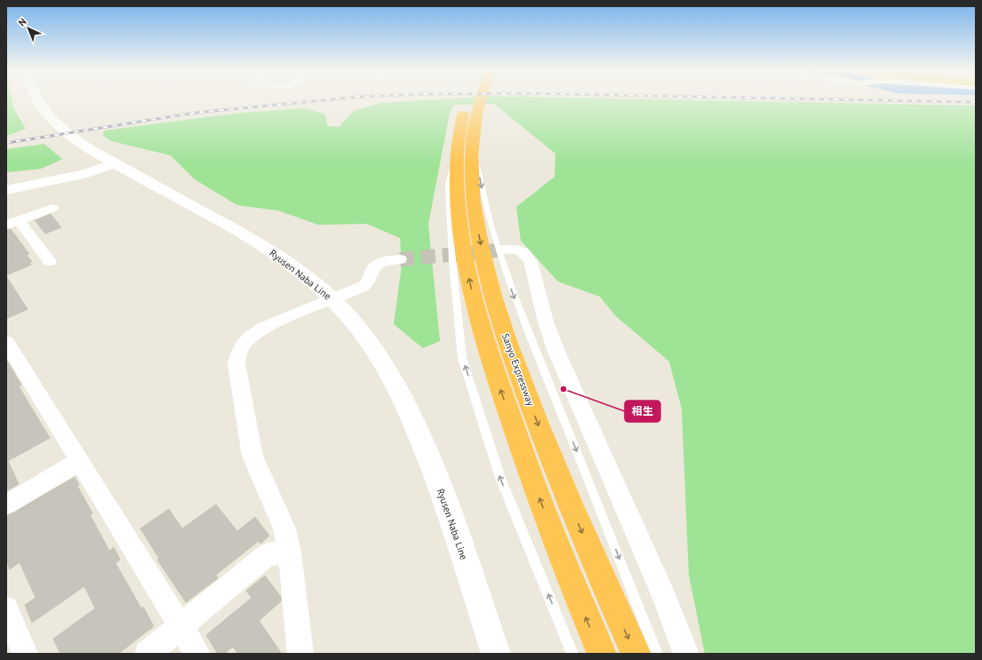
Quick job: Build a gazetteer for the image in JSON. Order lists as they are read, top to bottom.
{
  "streets": {
    "highway": ["Sanyo Expressway"],
    "main road": ["Ryusen Naba Line"]
  },
  "places": ["相生"],
  "north": "top left"
}
